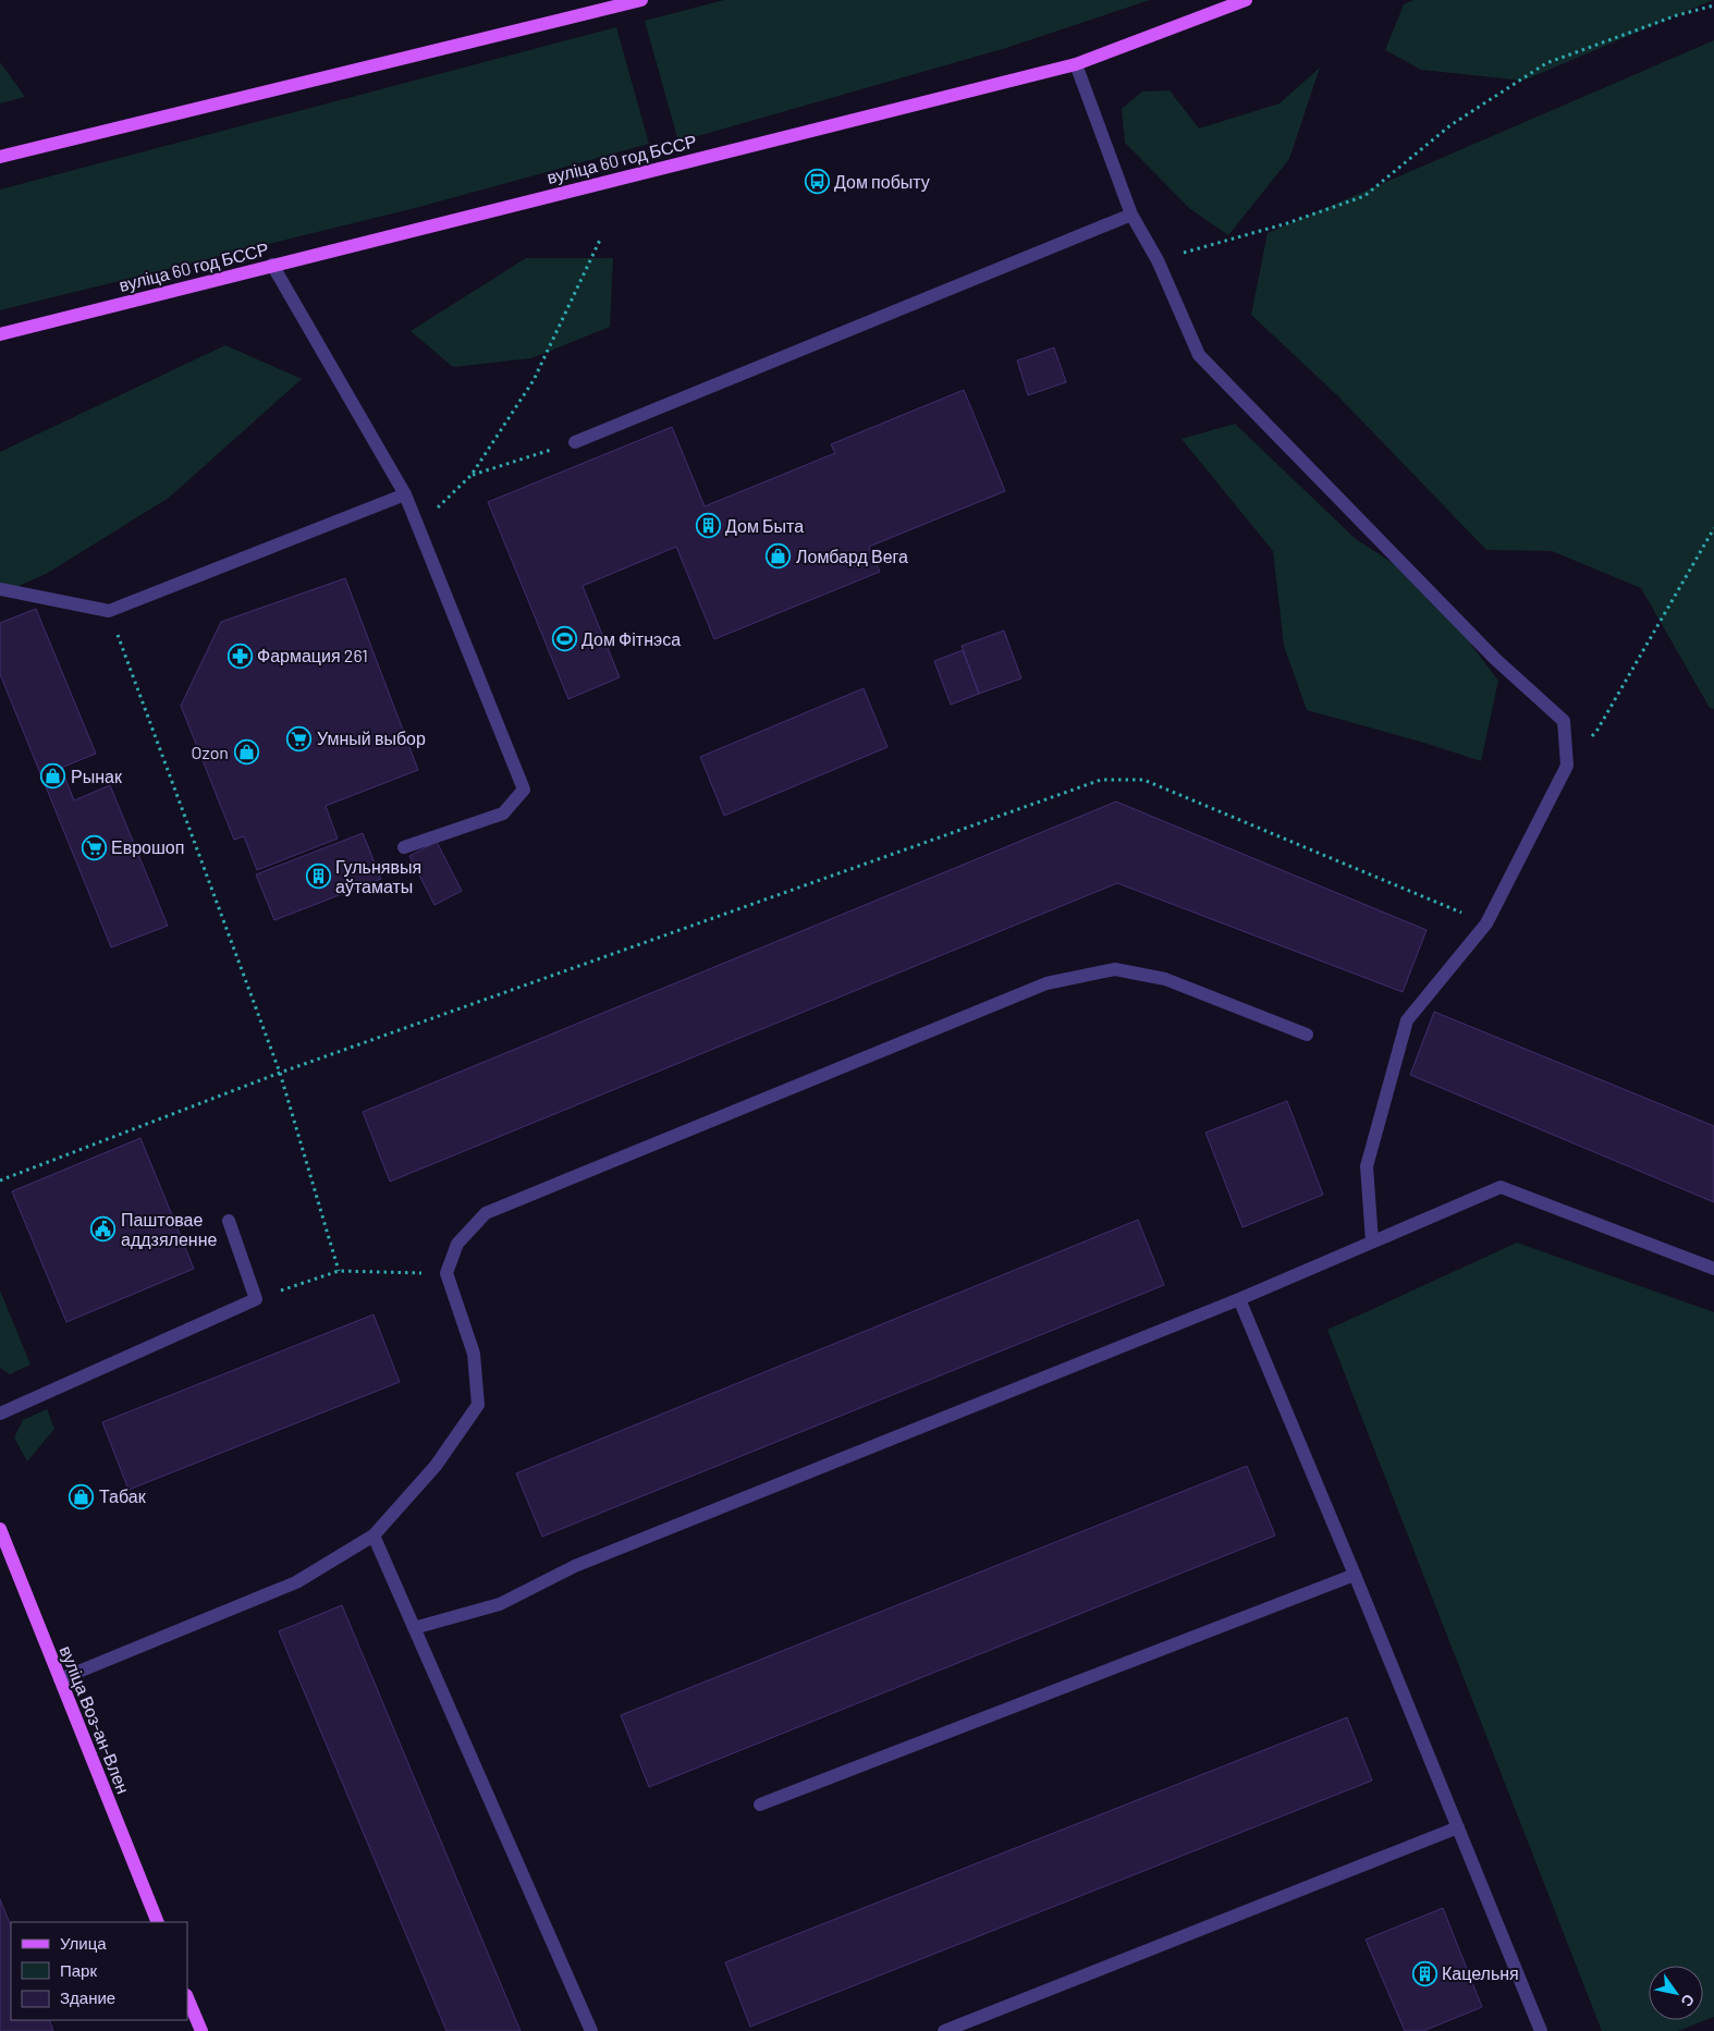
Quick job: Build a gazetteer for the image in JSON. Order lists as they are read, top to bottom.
{
  "streets": {
    "main road": ["вуліца 60 год БССР", "вуліца Воз-ан-Влен"]
  },
  "places": {
    "bus stop": ["Дом побыту"],
    "building": ["Дом Быта", "Гульнявыя аўтаматы", "Кацельня"],
    "shop": [
      "Ломбард Вега",
      "Ozon",
      "Рынак",
      "Табак"
    ],
    "sports": ["Дом Фітнэса"],
    "pharmacy": ["Фармация 261"],
    "supermarket": ["Умный выбор", "Еврошоп"],
    "public building": ["Паштовае аддзяленне"]
  },
  "legend": ["Улица", "Парк", "Здание"],
  "north": "bottom right"
}
